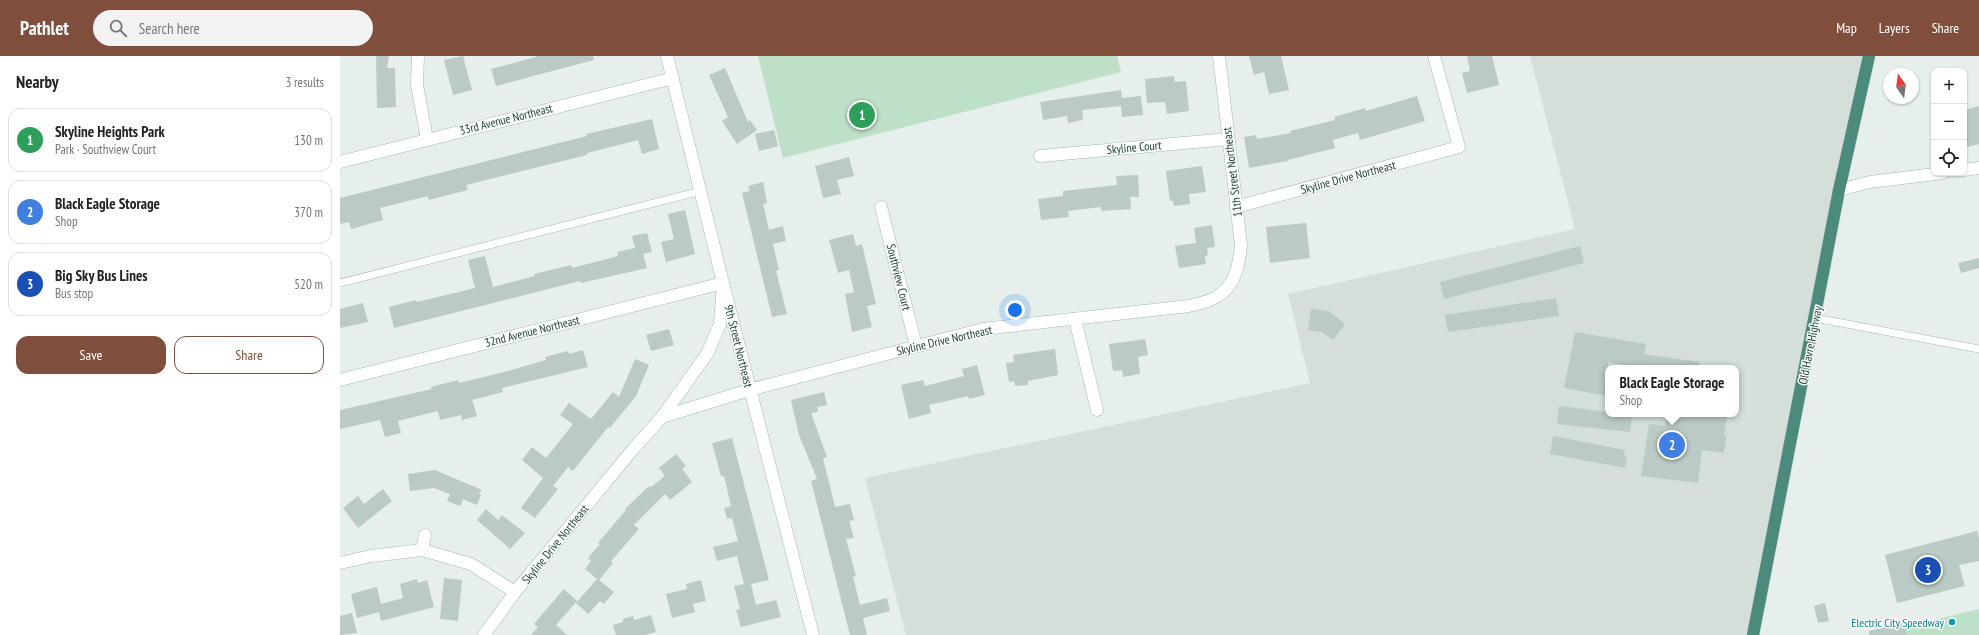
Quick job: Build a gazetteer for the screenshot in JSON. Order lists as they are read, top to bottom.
{
  "streets": {
    "highway": ["Old Havre Highway"],
    "street": [
      "33rd Avenue Northeast",
      "Skyline Court",
      "11th Street Northeast",
      "Skyline Drive Northeast",
      "Southview Court",
      "32nd Avenue Northeast",
      "9th Street Northeast"
    ]
  },
  "crossings": [
    ["33rd Avenue Northeast", "9th Street Northeast"],
    ["Skyline Court", "11th Street Northeast"],
    ["11th Street Northeast", "Skyline Drive Northeast"],
    ["Skyline Drive Northeast", "Southview Court"],
    ["Skyline Drive Northeast", "32nd Avenue Northeast"],
    ["Skyline Drive Northeast", "9th Street Northeast"],
    ["32nd Avenue Northeast", "9th Street Northeast"]
  ],
  "places": ["Electric City Speedway"],
  "north": "top",
  "page": {
    "header": "Pathlet",
    "search": "Search here",
    "nav": ["Map", "Layers", "Share"],
    "heading": ["Nearby", "3 results"],
    "map_buttons": ["+", "−"],
    "pins": ["1", "2", "3"],
    "list": [
      {
        "mark": "1",
        "name": "Skyline Heights Park",
        "note": "Park · Southview Court",
        "value": "130 m"
      },
      {
        "mark": "2",
        "name": "Black Eagle Storage",
        "note": "Shop",
        "value": "370 m"
      },
      {
        "mark": "3",
        "name": "Big Sky Bus Lines",
        "note": "Bus stop",
        "value": "520 m"
      }
    ],
    "buttons": ["Save", "Share"],
    "popup": ["Black Eagle Storage", "Shop"]
  }
}
